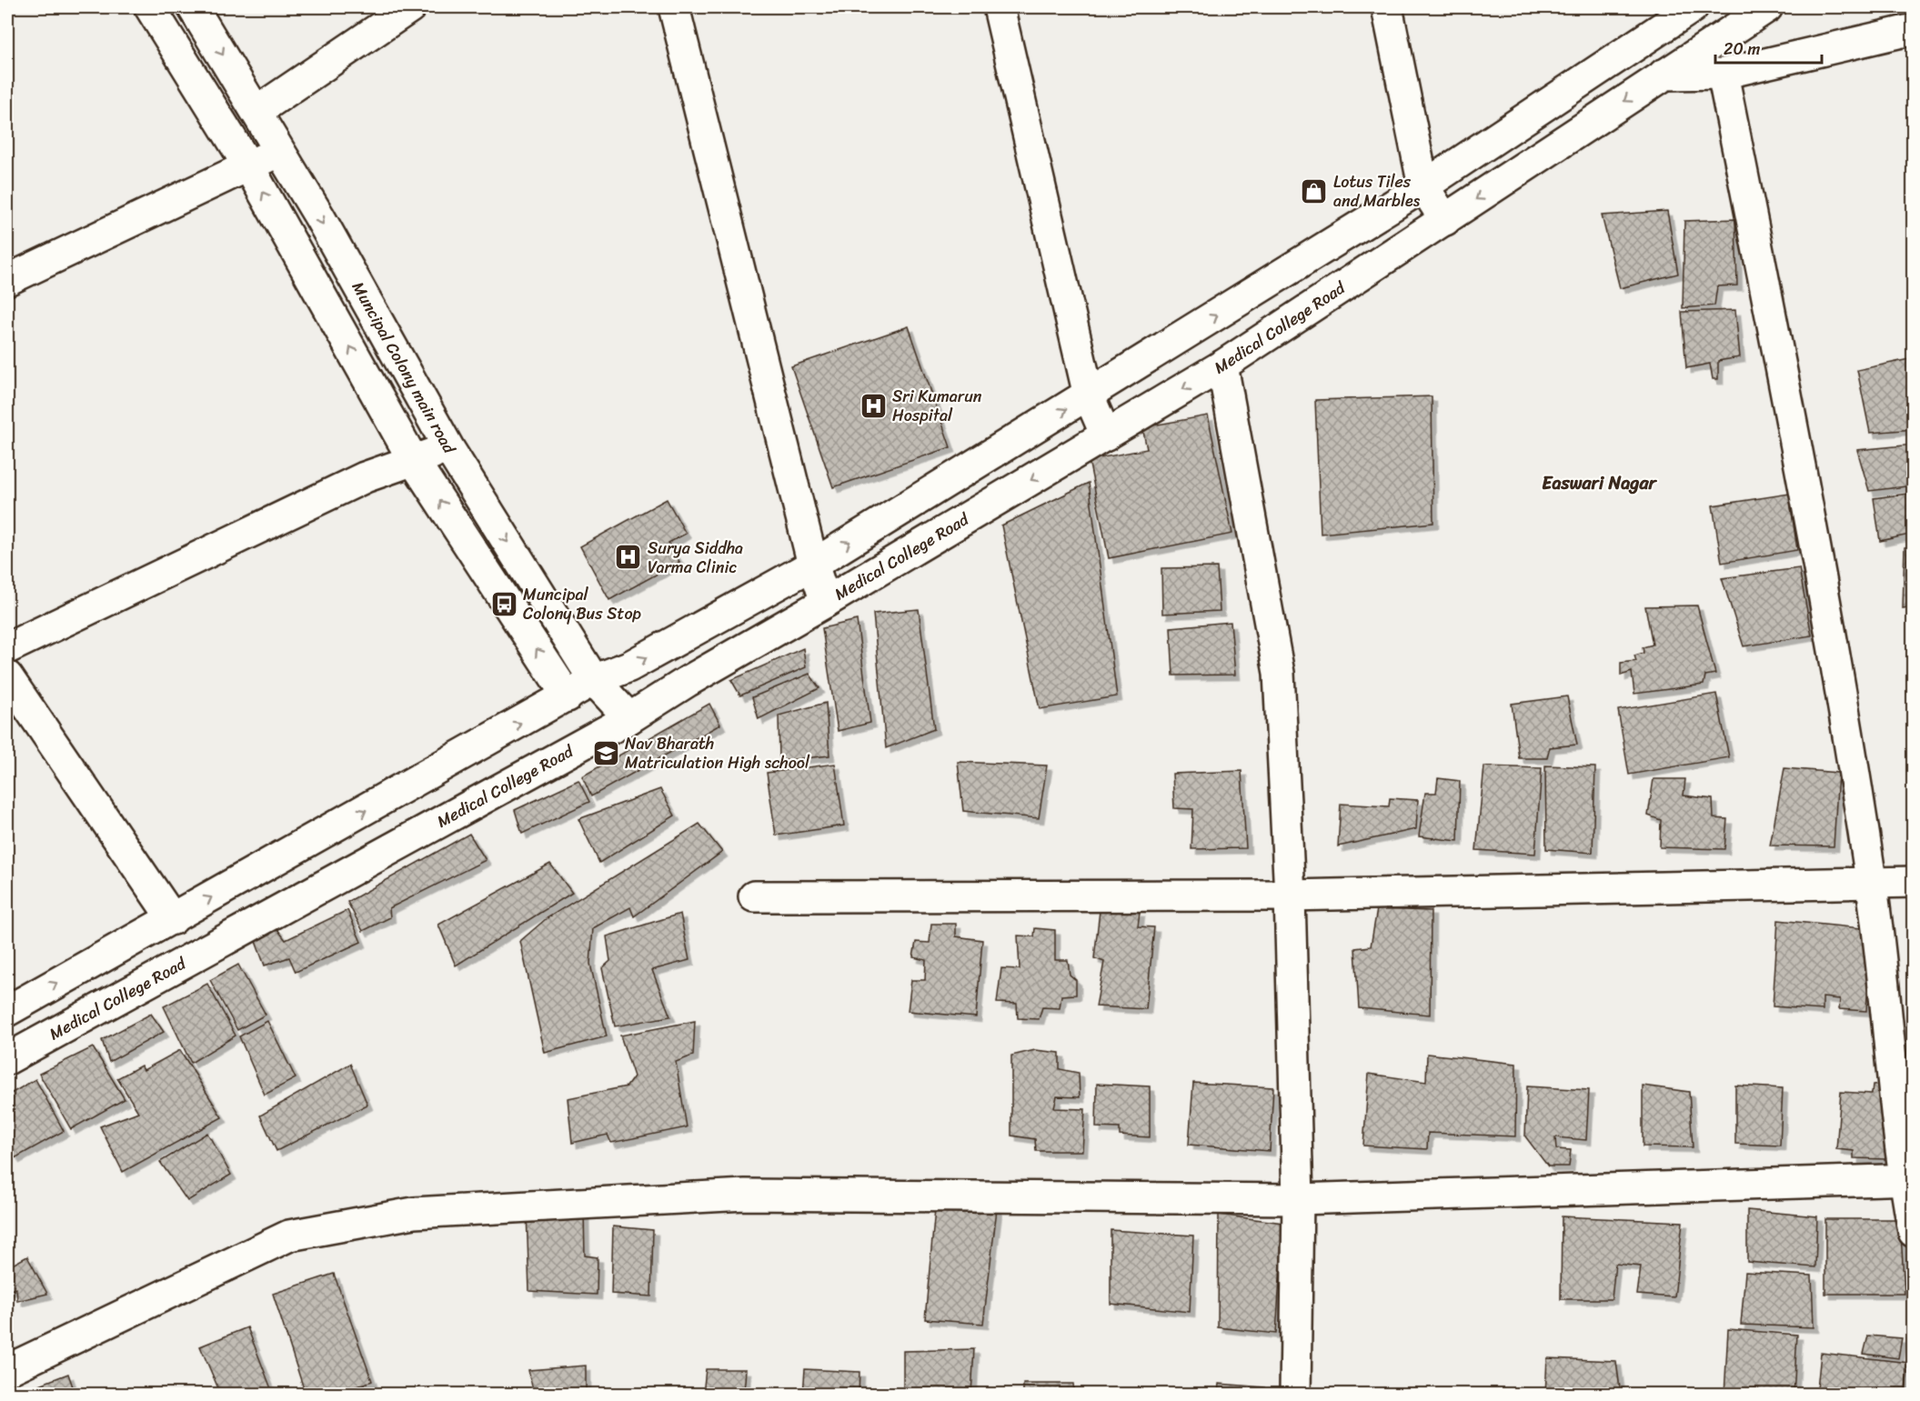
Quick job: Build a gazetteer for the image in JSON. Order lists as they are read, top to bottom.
{
  "streets": {
    "street": ["Medical College Road", "Muncipal Colony main road"]
  },
  "crossings": [
    ["Medical College Road", "Muncipal Colony main road"]
  ],
  "districts": ["Easwari Nagar"],
  "places": {
    "shop": ["Lotus Tiles and Marbles"],
    "hospital": ["Sri Kumarun Hospital", "Surya Siddha Varma Clinic"],
    "bus stop": ["Muncipal Colony Bus Stop"],
    "school or university": ["Nav Bharath Matriculation High school"]
  },
  "scale_bar": "20 m"
}
